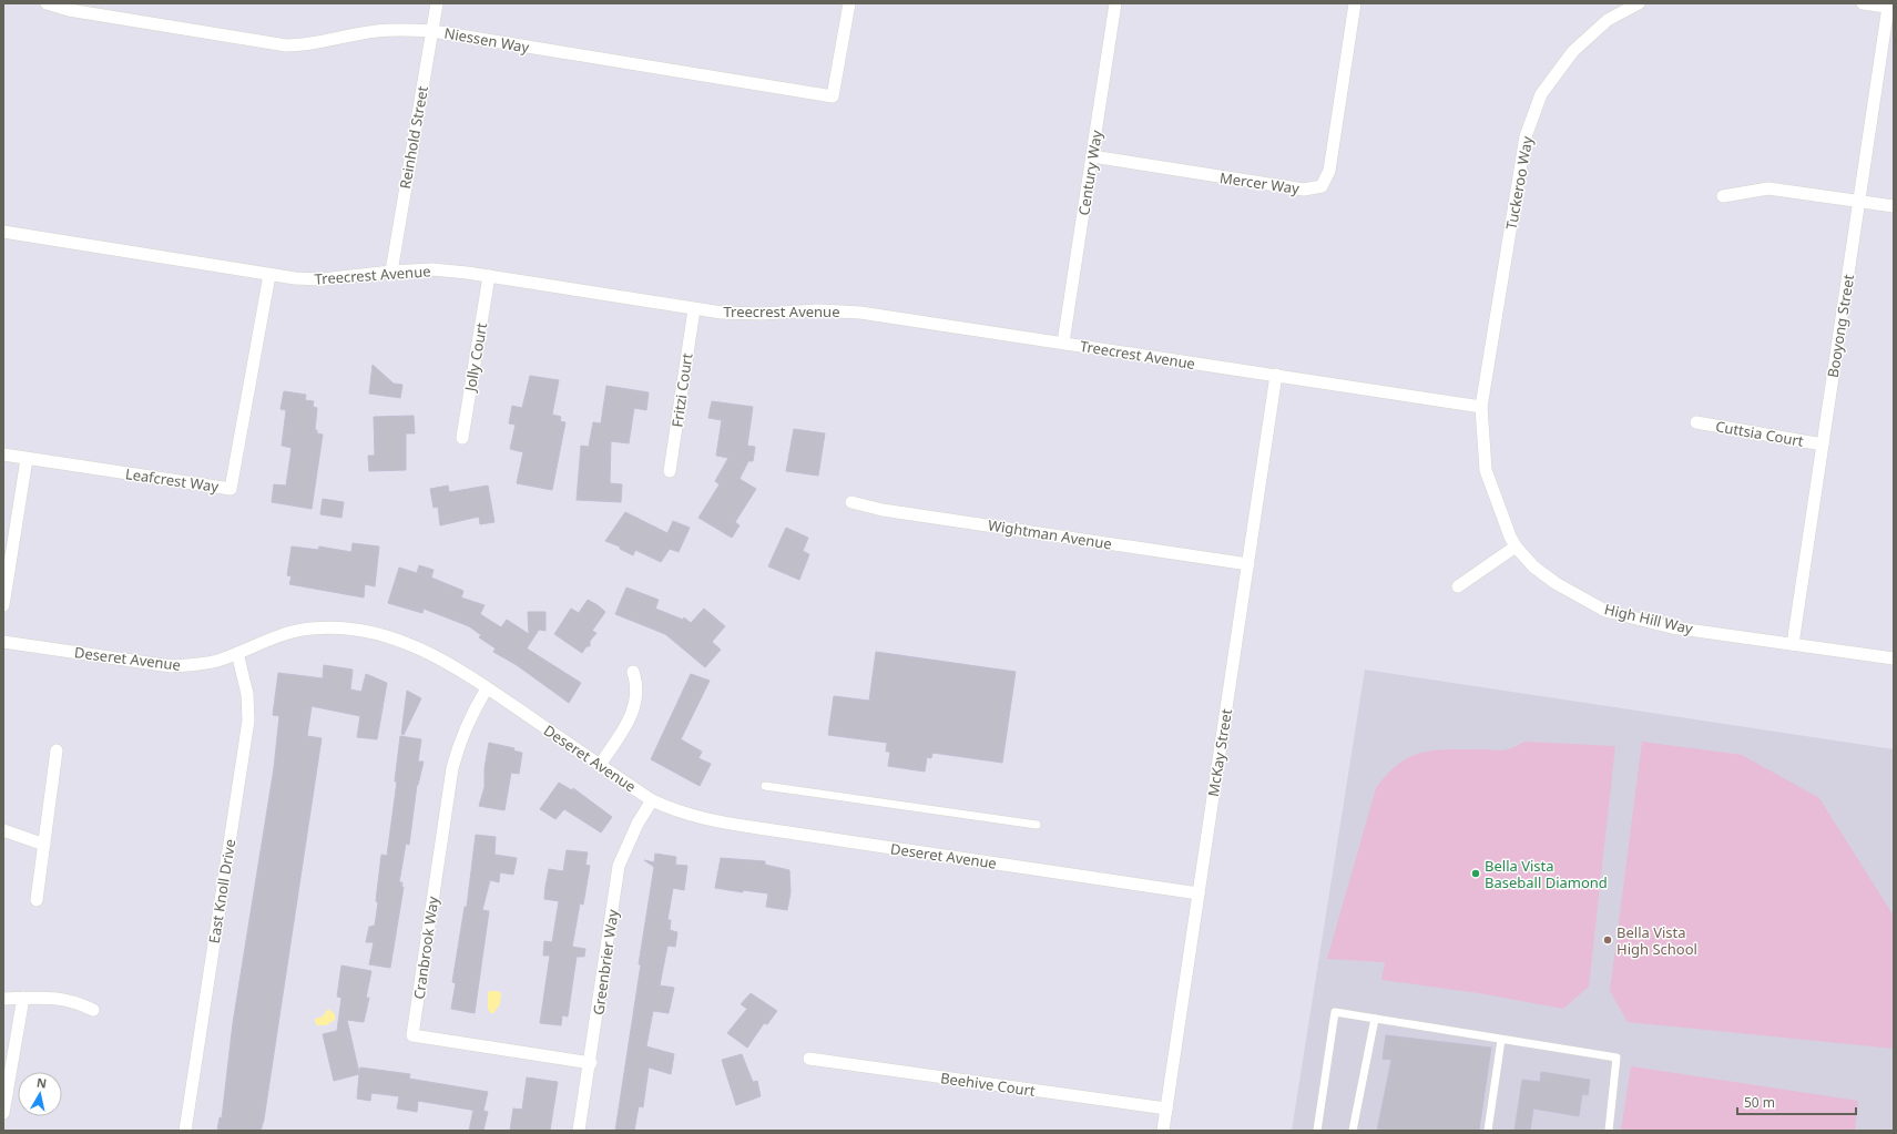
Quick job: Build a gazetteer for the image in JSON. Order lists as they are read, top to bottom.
{
  "streets": {
    "street": [
      "Niessen Way",
      "Reinhold Street",
      "Century Way",
      "Mercer Way",
      "Tuckeroo Way",
      "Treecrest Avenue",
      "Booyong Street",
      "Jolly Court",
      "Fritzi Court",
      "Cuttsia Court",
      "Leafcrest Way",
      "Wightman Avenue",
      "High Hill Way",
      "Deseret Avenue",
      "McKay Street",
      "East Knoll Drive",
      "Cranbrook Way",
      "Greenbrier Way",
      "Beehive Court"
    ]
  },
  "crossings": [
    ["Niessen Way", "Reinhold Street"],
    ["Reinhold Street", "Treecrest Avenue"],
    ["Century Way", "Mercer Way"],
    ["Century Way", "Treecrest Avenue"],
    ["Tuckeroo Way", "Treecrest Avenue"],
    ["Tuckeroo Way", "High Hill Way"],
    ["Treecrest Avenue", "Jolly Court"],
    ["Treecrest Avenue", "Fritzi Court"],
    ["Treecrest Avenue", "Leafcrest Way"],
    ["Treecrest Avenue", "High Hill Way"],
    ["Treecrest Avenue", "McKay Street"],
    ["Booyong Street", "Cuttsia Court"],
    ["Booyong Street", "High Hill Way"],
    ["Wightman Avenue", "McKay Street"],
    ["Deseret Avenue", "McKay Street"],
    ["Deseret Avenue", "East Knoll Drive"],
    ["Deseret Avenue", "Cranbrook Way"],
    ["Deseret Avenue", "Greenbrier Way"],
    ["McKay Street", "Beehive Court"],
    ["Cranbrook Way", "Greenbrier Way"]
  ],
  "places": ["Bella Vista Baseball Diamond", "Bella Vista High School"],
  "scale_bar": "50 m",
  "north": "top"
}
